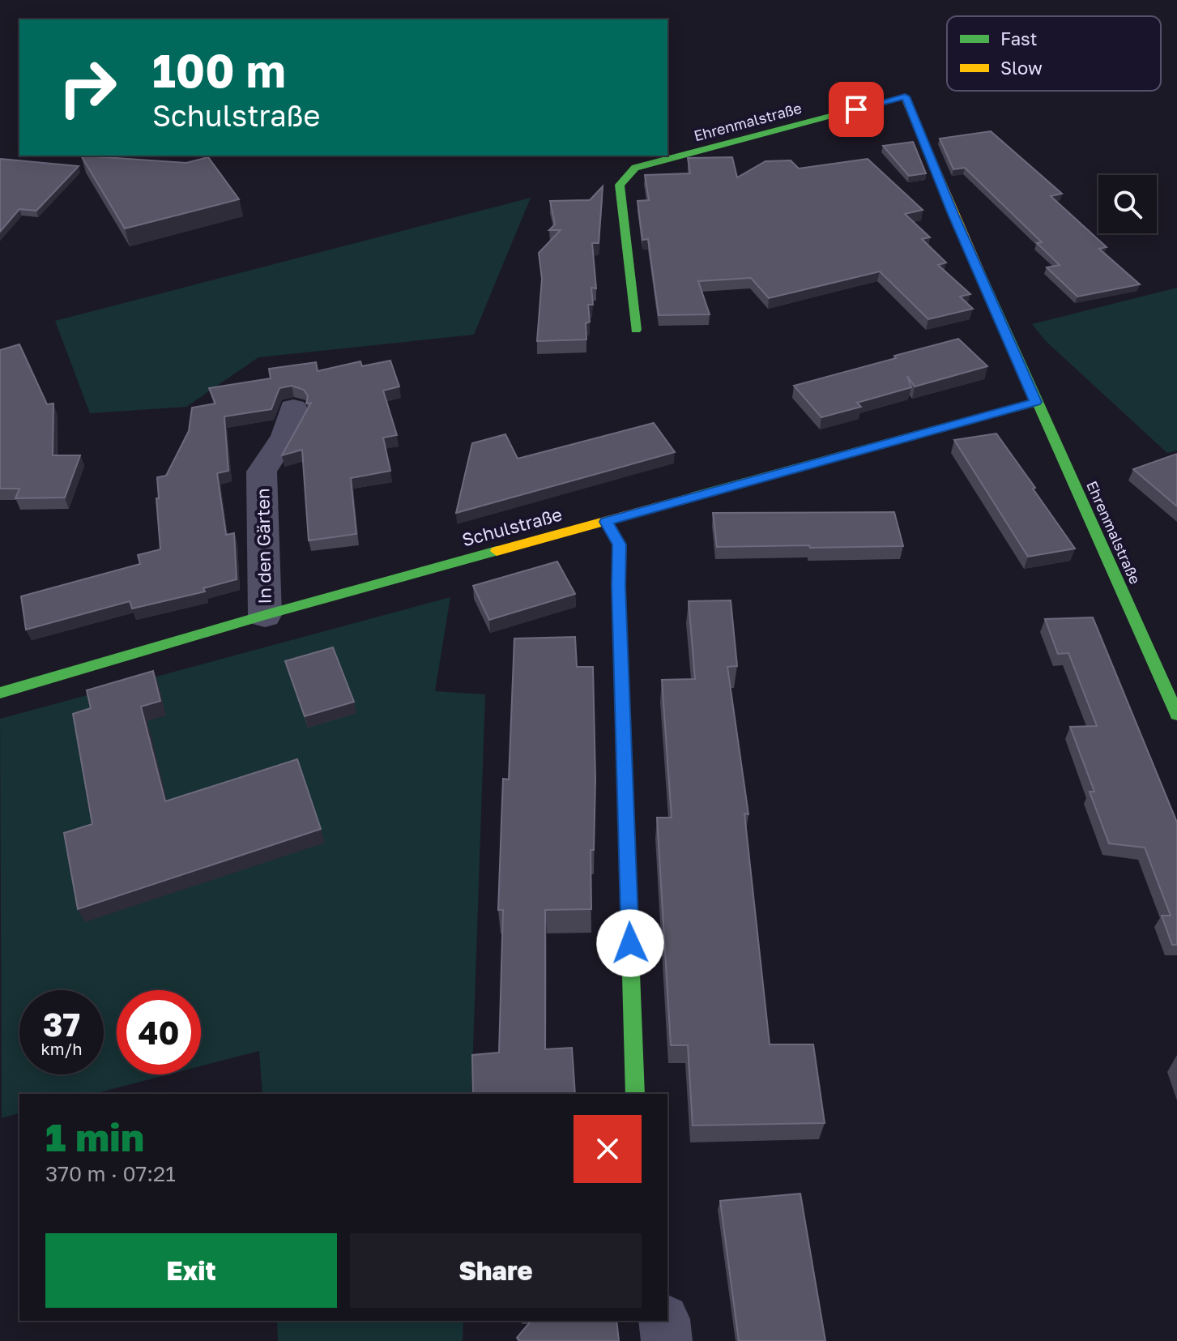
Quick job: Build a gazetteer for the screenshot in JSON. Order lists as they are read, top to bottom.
{
  "streets": {
    "street": ["Ehrenmalstraße", "Schulstraße", "In den Gärten"]
  },
  "crossings": [
    ["Ehrenmalstraße", "Schulstraße"],
    ["Schulstraße", "In den Gärten"]
  ],
  "legend": ["Fast", "Slow"],
  "page": {
    "turn": ["100 m", "Schulstraße"],
    "speed": "37 km/h",
    "limit": "40",
    "heading": ["1 min", "370 m · 07:21"],
    "buttons": ["Exit", "Share"]
  }
}
